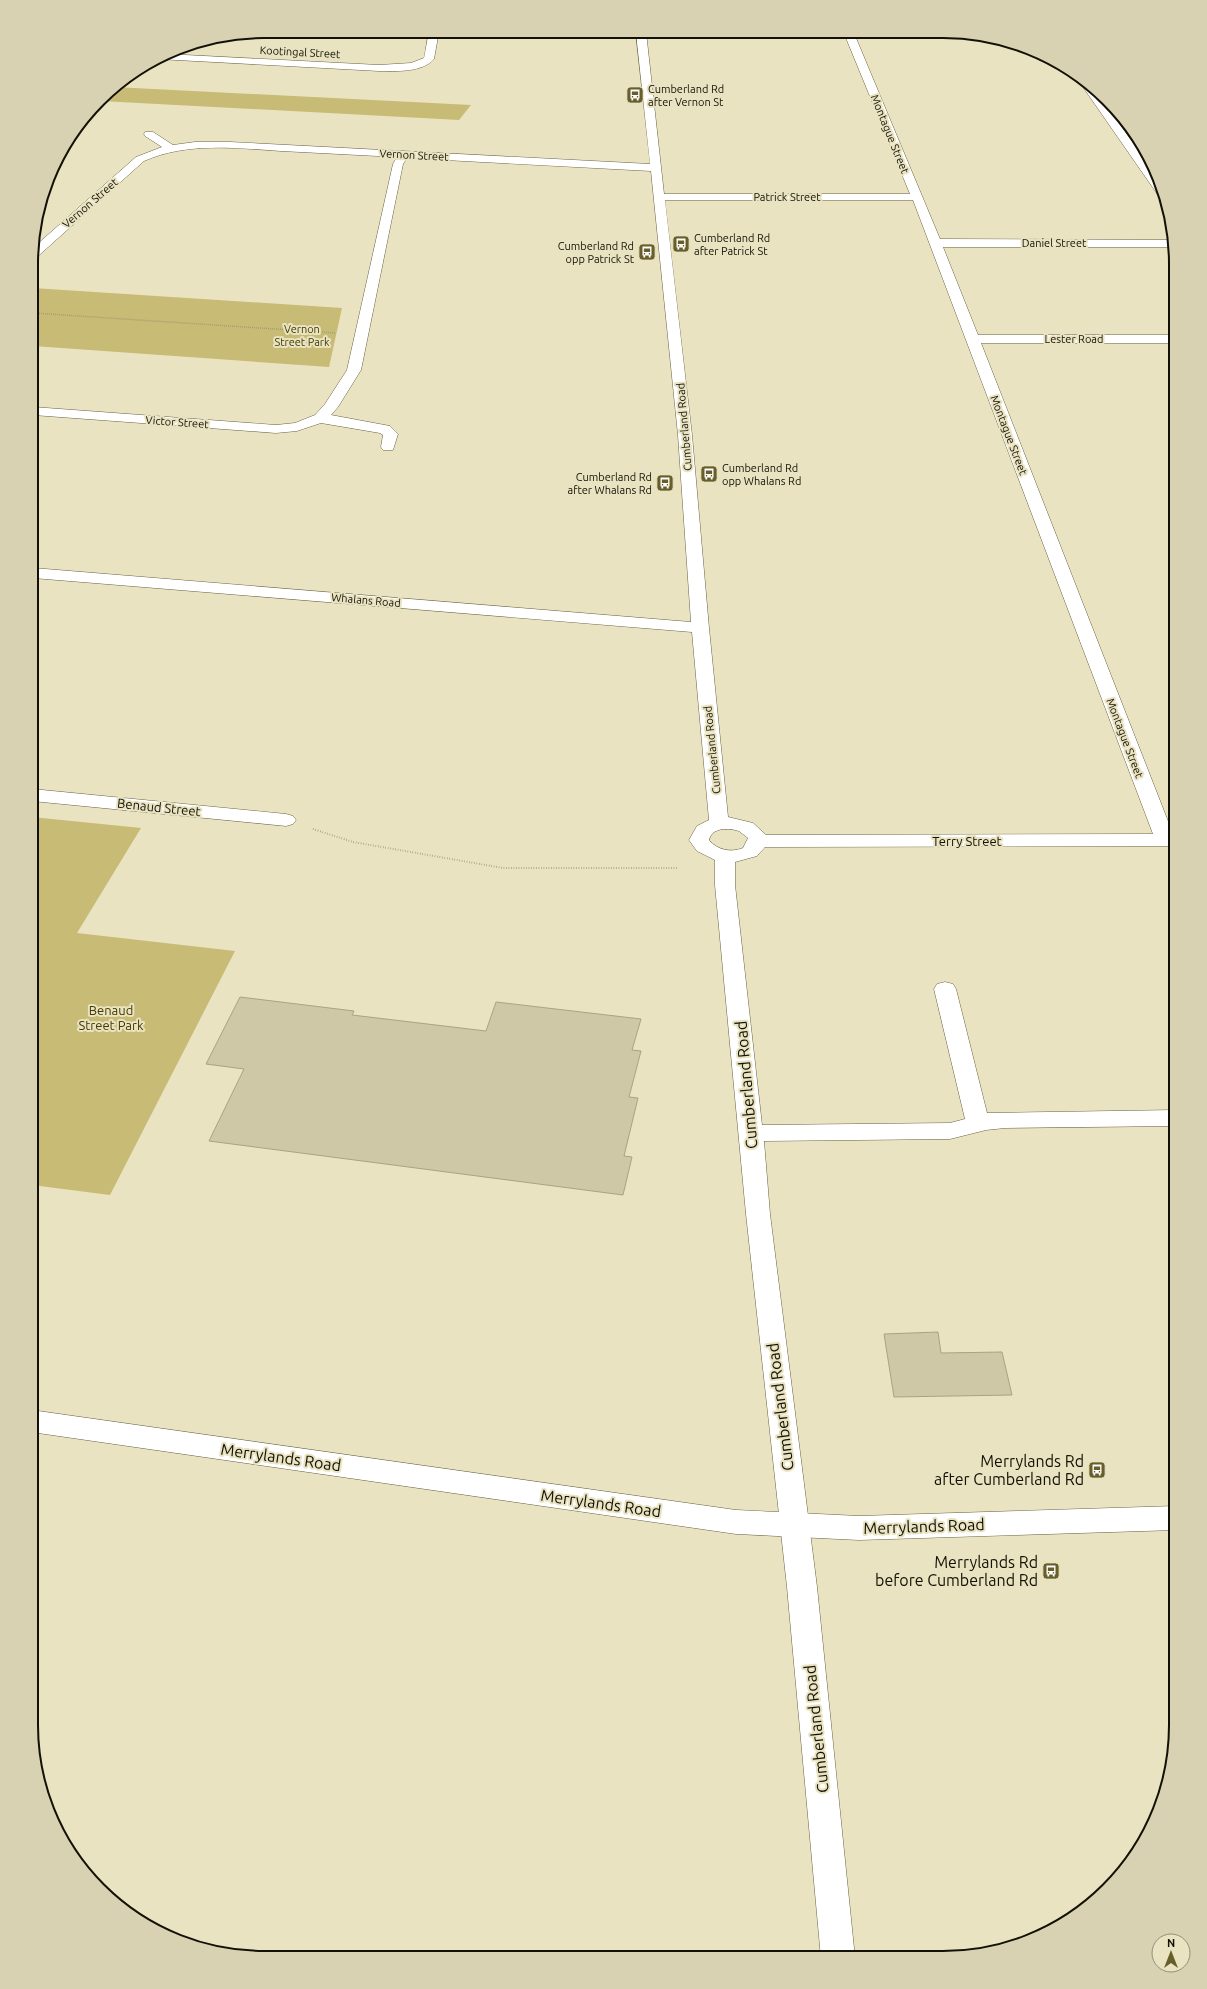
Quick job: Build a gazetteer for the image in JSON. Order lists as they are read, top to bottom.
{
  "streets": {
    "street": [
      "Kootingal Street",
      "Montague Street",
      "Vernon Street",
      "Patrick Street",
      "Daniel Street",
      "Lester Road",
      "Victor Street",
      "Cumberland Road",
      "Whalans Road",
      "Benaud Street",
      "Terry Street",
      "Merrylands Road"
    ]
  },
  "crossings": [
    ["Montague Street", "Patrick Street"],
    ["Montague Street", "Daniel Street"],
    ["Montague Street", "Lester Road"],
    ["Vernon Street", "Victor Street"],
    ["Vernon Street", "Cumberland Road"],
    ["Patrick Street", "Cumberland Road"],
    ["Cumberland Road", "Whalans Road"],
    ["Cumberland Road", "Terry Street"],
    ["Cumberland Road", "Merrylands Road"]
  ],
  "parks": ["Vernon Street Park", "Benaud Street Park"],
  "places": {
    "bus stop": [
      "Cumberland Rd after Vernon St",
      "Cumberland Rd after Patrick St",
      "Cumberland Rd opp Patrick St",
      "Cumberland Rd opp Whalans Rd",
      "Cumberland Rd after Whalans Rd",
      "Merrylands Rd after Cumberland Rd",
      "Merrylands Rd before Cumberland Rd"
    ]
  },
  "north": "top"
}
